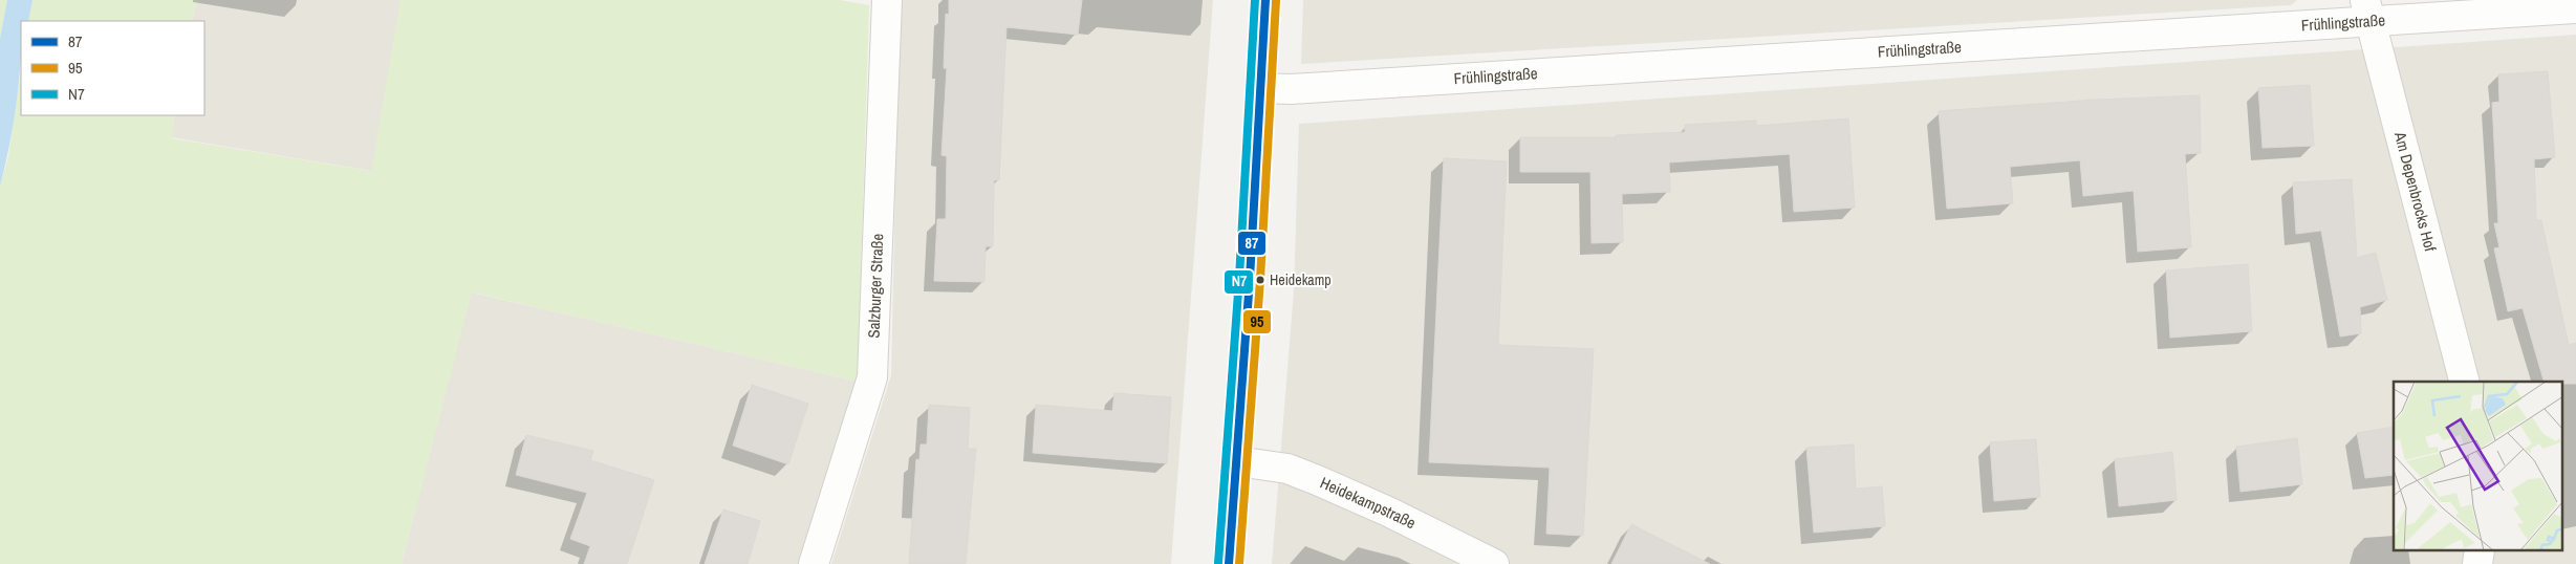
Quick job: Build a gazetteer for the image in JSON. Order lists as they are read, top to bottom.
{
  "streets": {
    "street": [
      "Frühlingstraße",
      "Am Depenbrocks Hof",
      "Salzburger Straße",
      "Heidekampstraße"
    ]
  },
  "crossings": [
    ["Frühlingstraße", "Am Depenbrocks Hof"]
  ],
  "places": ["Heidekamp"],
  "lines": ["transit line 87", "transit line N7", "transit line 95"],
  "legend": ["87", "95", "N7"]
}
